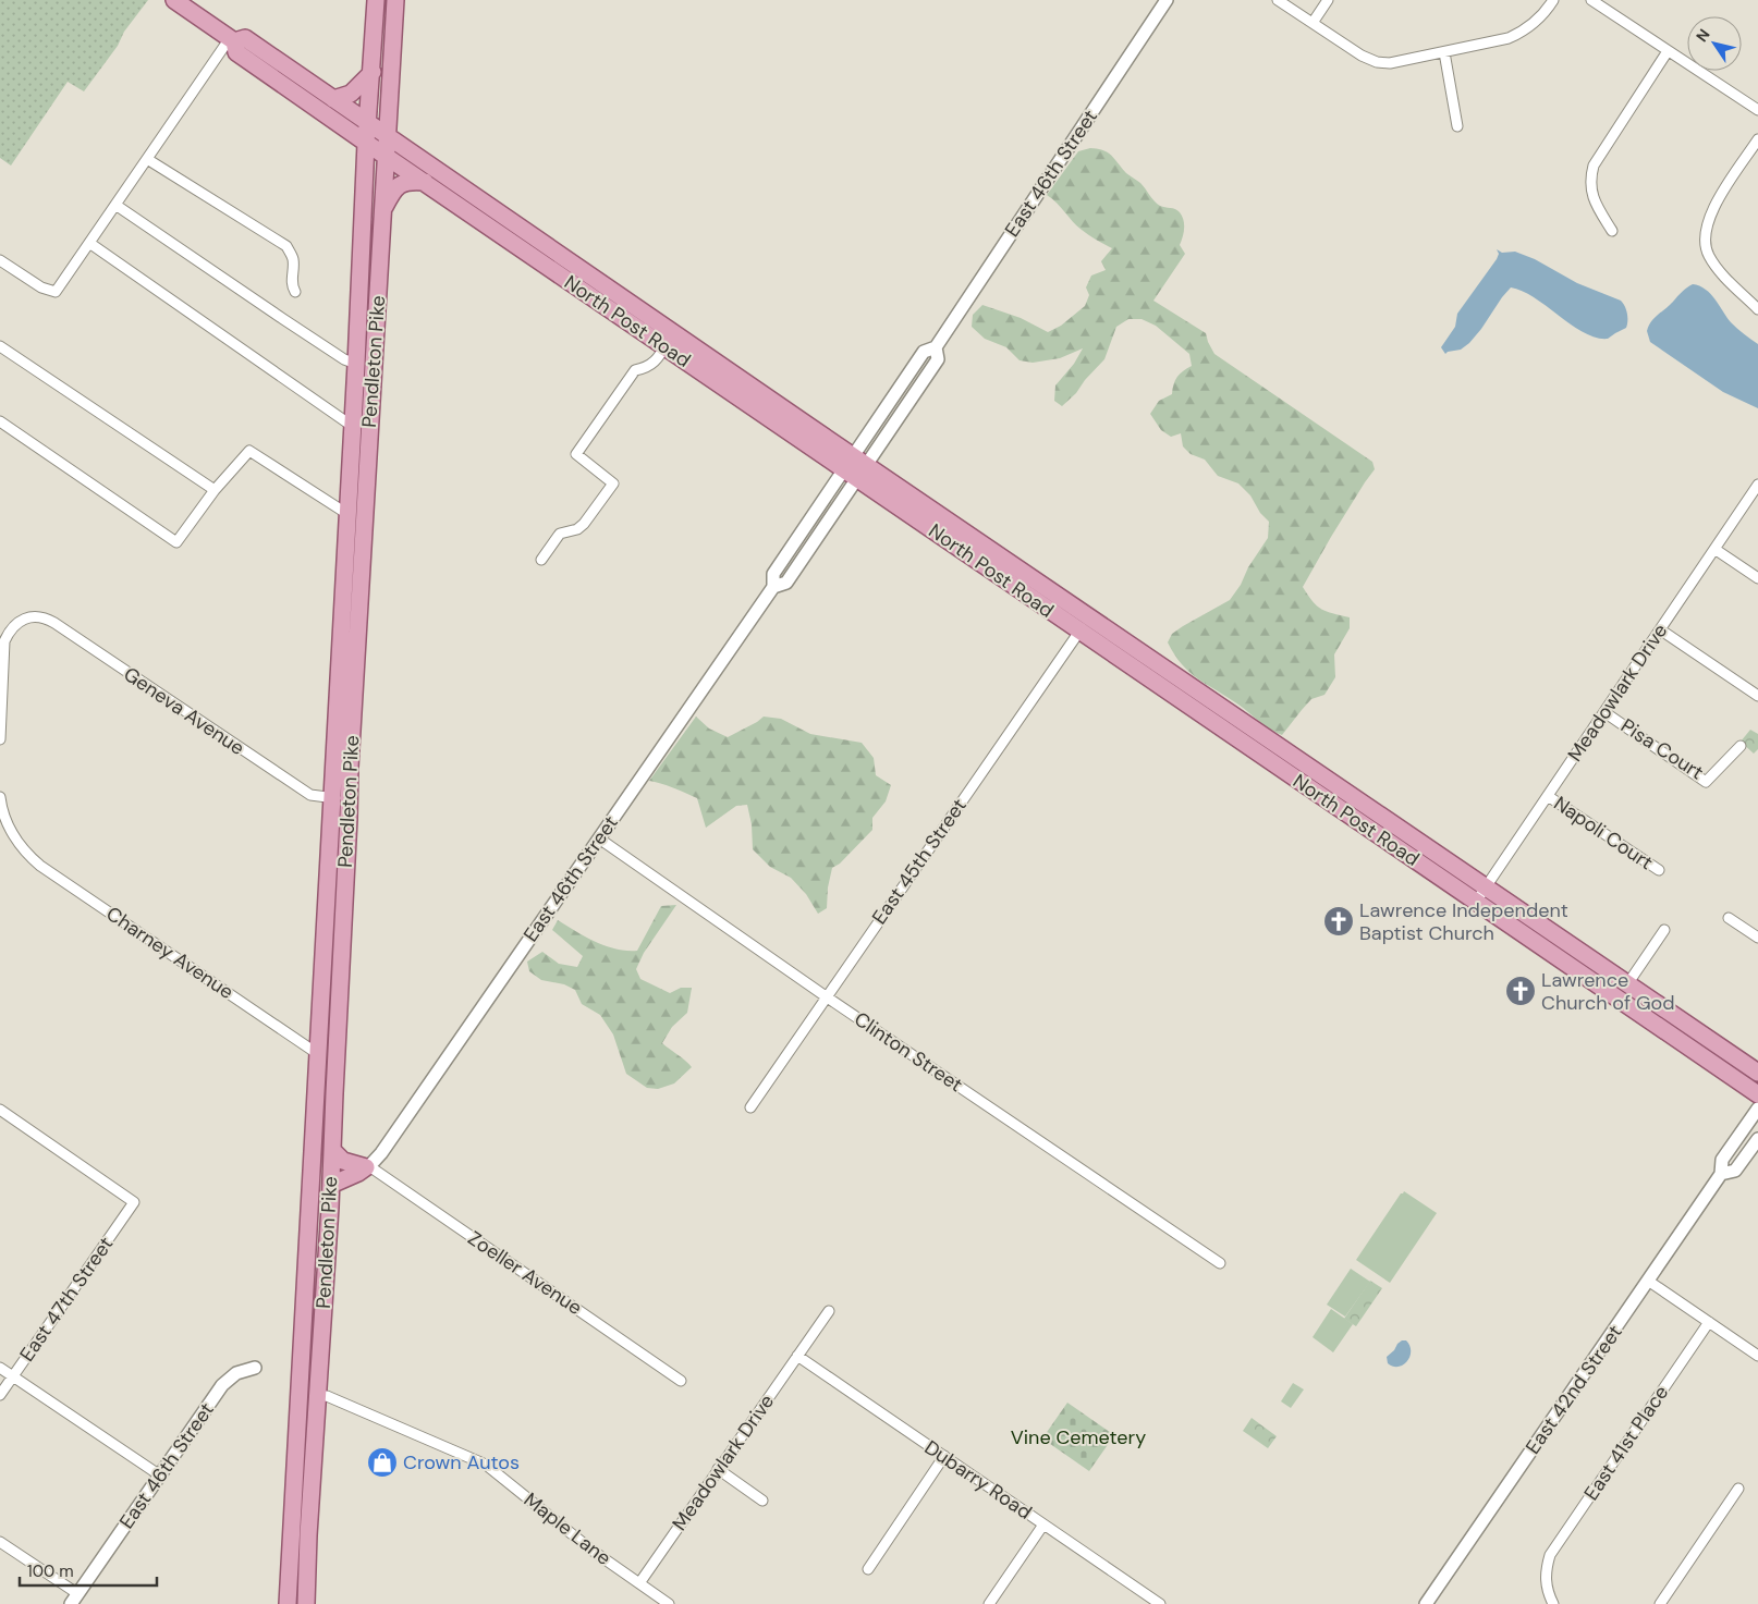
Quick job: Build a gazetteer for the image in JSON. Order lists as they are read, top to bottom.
{
  "streets": {
    "main road": ["North Post Road", "Pendleton Pike"],
    "street": [
      "East 46th Street",
      "Meadowlark Drive",
      "Geneva Avenue",
      "Pisa Court",
      "Napoli Court",
      "East 45th Street",
      "Charney Avenue",
      "Clinton Street",
      "Zoeller Avenue",
      "East 47th Street",
      "East 42nd Street",
      "East 41st Place",
      "Dubarry Road",
      "Maple Lane"
    ]
  },
  "crossings": [
    ["East 46th Street", "North Post Road"],
    ["East 46th Street", "Clinton Street"],
    ["East 46th Street", "Zoeller Avenue"],
    ["North Post Road", "Pendleton Pike"],
    ["North Post Road", "Meadowlark Drive"],
    ["North Post Road", "East 45th Street"],
    ["Pendleton Pike", "Geneva Avenue"],
    ["Pendleton Pike", "Charney Avenue"],
    ["Pendleton Pike", "Maple Lane"],
    ["Meadowlark Drive", "Pisa Court"],
    ["Meadowlark Drive", "Napoli Court"],
    ["Meadowlark Drive", "Dubarry Road"],
    ["Meadowlark Drive", "Maple Lane"],
    ["East 45th Street", "Clinton Street"]
  ],
  "parks": ["Vine Cemetery"],
  "places": {
    "church": ["Lawrence Independent Baptist Church", "Lawrence Church of God"],
    "shop": ["Crown Autos"]
  },
  "scale_bar": "100 m",
  "north": "top left"
}
